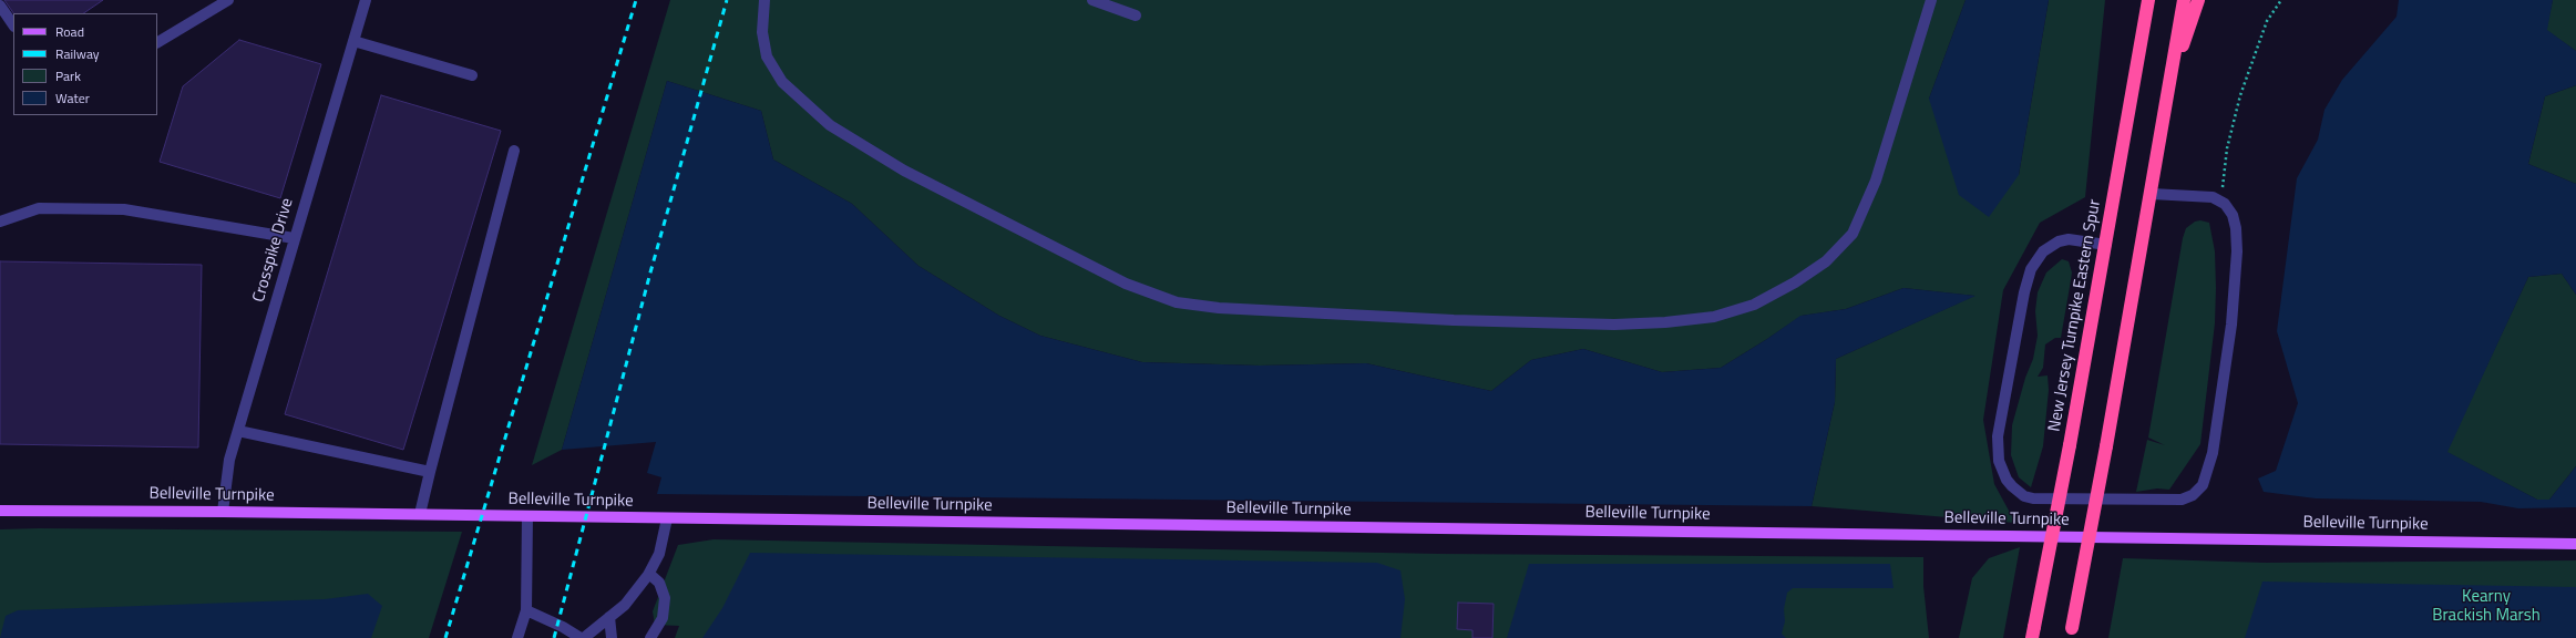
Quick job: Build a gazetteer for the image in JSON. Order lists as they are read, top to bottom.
{
  "streets": {
    "highway": ["New Jersey Turnpike Eastern Spur"],
    "main road": ["Belleville Turnpike"],
    "street": ["Crosspike Drive"]
  },
  "crossings": [
    ["Crosspike Drive", "Belleville Turnpike"]
  ],
  "parks": ["Kearny Brackish Marsh"],
  "legend": [
    "Road",
    "Railway",
    "Park",
    "Water"
  ]
}
